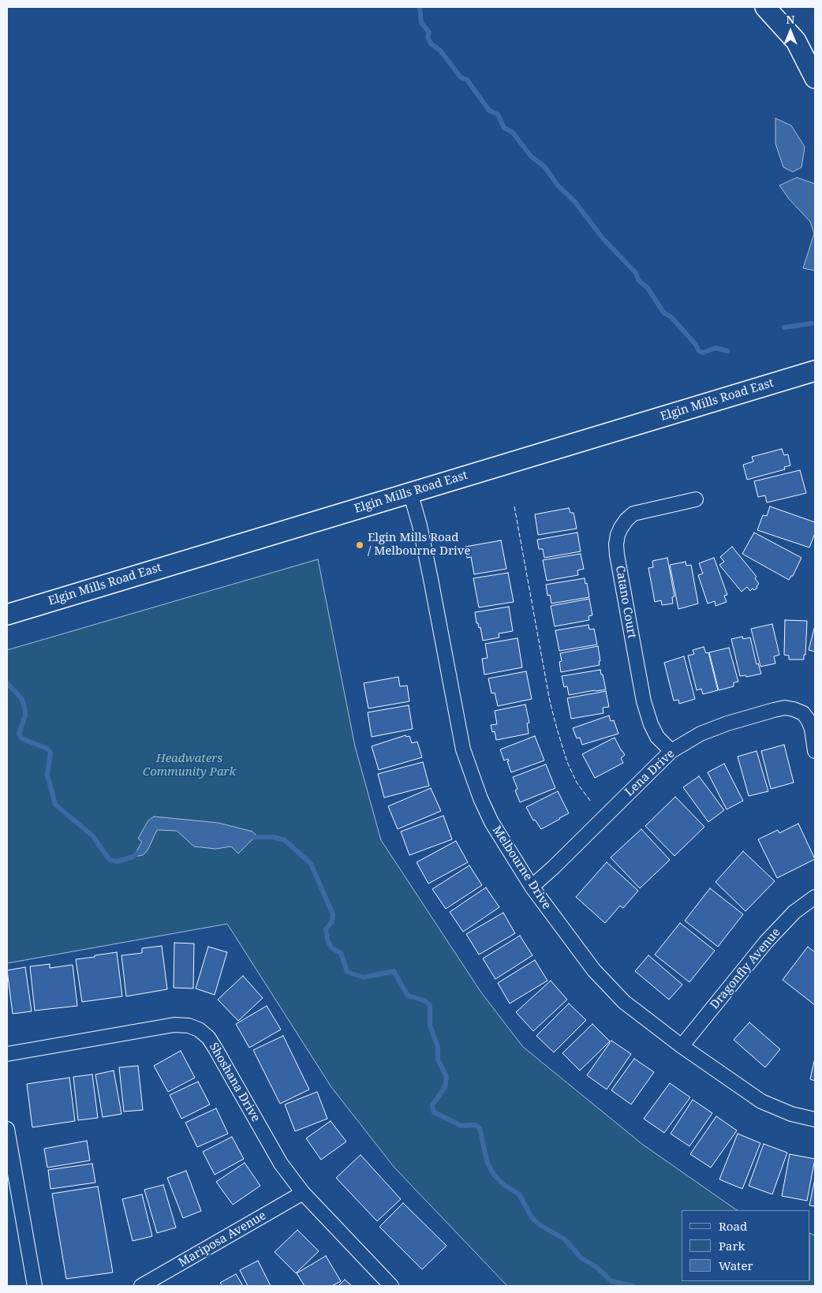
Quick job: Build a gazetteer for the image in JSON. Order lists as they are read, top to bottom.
{
  "streets": {
    "main road": ["Elgin Mills Road East"],
    "street": [
      "Catano Court",
      "Lena Drive",
      "Melbourne Drive",
      "Dragonfly Avenue",
      "Shoshana Drive",
      "Mariposa Avenue"
    ]
  },
  "crossings": [
    ["Elgin Mills Road East", "Melbourne Drive"],
    ["Catano Court", "Lena Drive"],
    ["Lena Drive", "Melbourne Drive"],
    ["Melbourne Drive", "Dragonfly Avenue"],
    ["Shoshana Drive", "Mariposa Avenue"]
  ],
  "parks": ["Headwaters Community Park"],
  "places": ["Elgin Mills Road / Melbourne Drive"],
  "legend": ["Road", "Park", "Water"],
  "north": "top"
}
